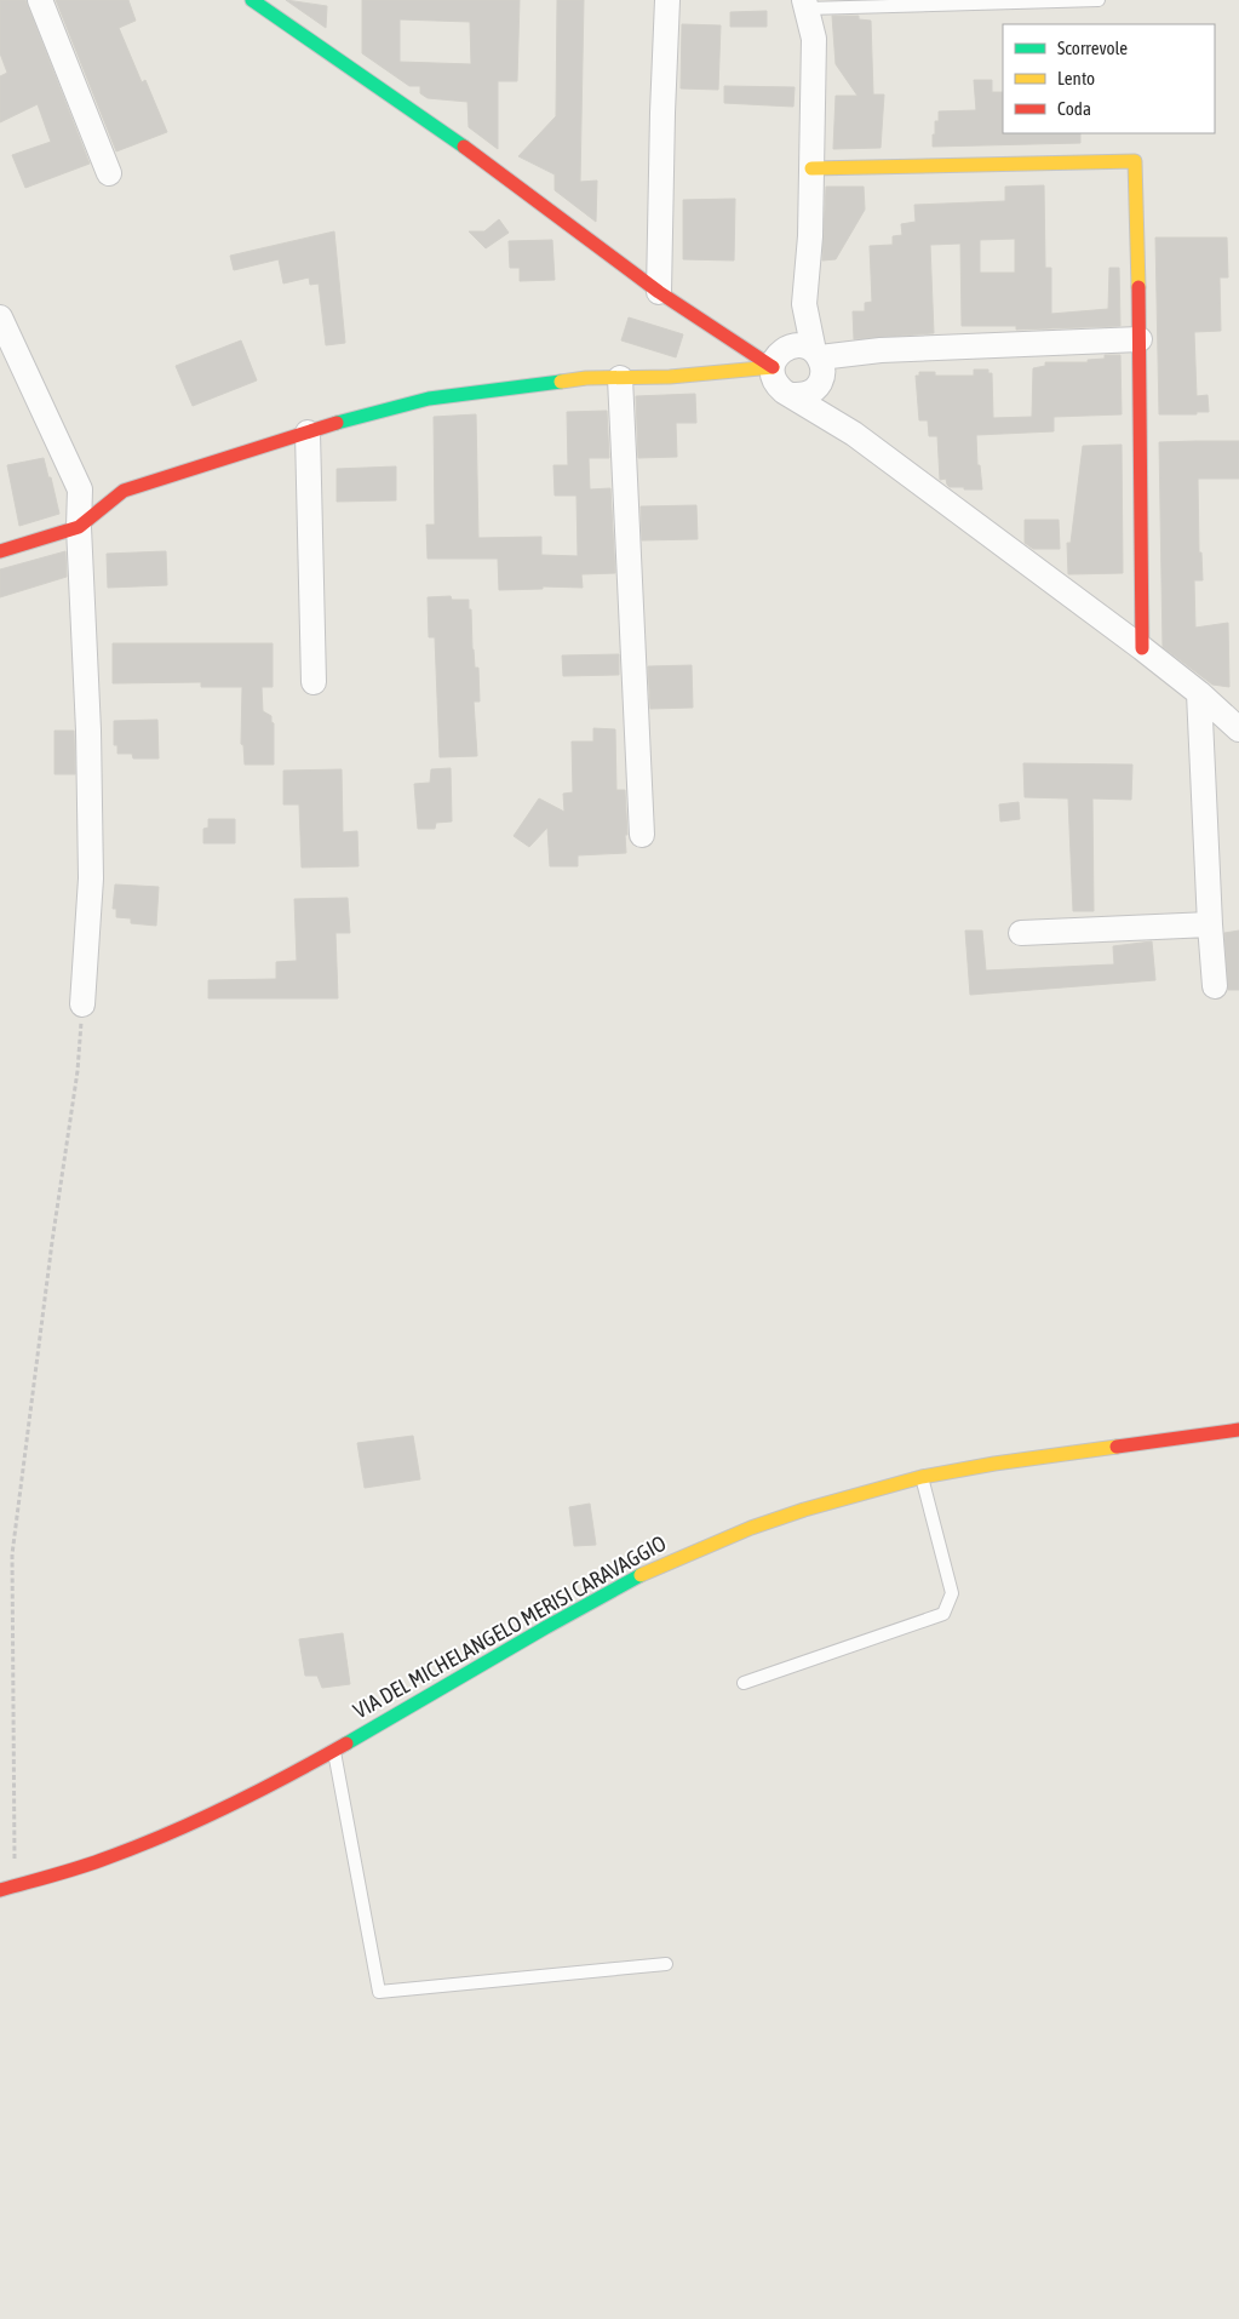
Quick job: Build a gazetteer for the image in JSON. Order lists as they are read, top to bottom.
{
  "streets": {
    "street": ["VIA DEL MICHELANGELO MERISI CARAVAGGIO"]
  },
  "legend": ["Scorrevole", "Lento", "Coda"]
}
